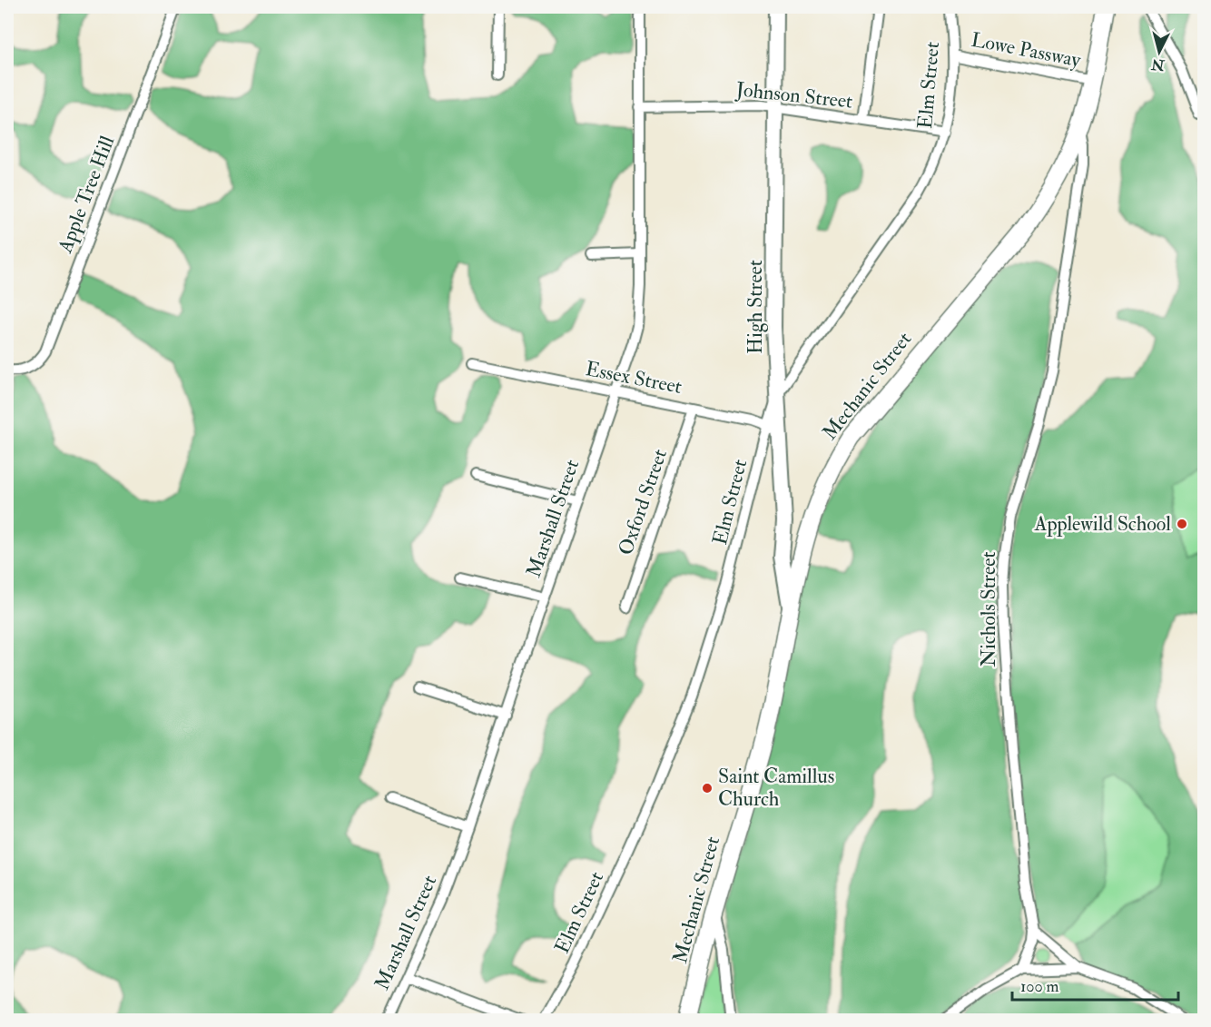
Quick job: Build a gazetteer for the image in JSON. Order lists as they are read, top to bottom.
{
  "streets": {
    "main road": ["High Street", "Mechanic Street"],
    "street": [
      "Lowe Passway",
      "Elm Street",
      "Johnson Street",
      "Apple Tree Hill",
      "Essex Street",
      "Oxford Street",
      "Marshall Street",
      "Nichols Street"
    ]
  },
  "crossings": [
    ["Lowe Passway", "Elm Street"],
    ["Lowe Passway", "Mechanic Street"],
    ["Elm Street", "Johnson Street"],
    ["Elm Street", "High Street"],
    ["Elm Street", "Essex Street"],
    ["Johnson Street", "High Street"],
    ["Johnson Street", "Marshall Street"],
    ["High Street", "Mechanic Street"],
    ["Essex Street", "Oxford Street"],
    ["Essex Street", "Marshall Street"],
    ["Mechanic Street", "Nichols Street"]
  ],
  "places": ["Applewild School", "Saint Camillus Church"],
  "scale_bar": "100 m",
  "north": "bottom"
}
